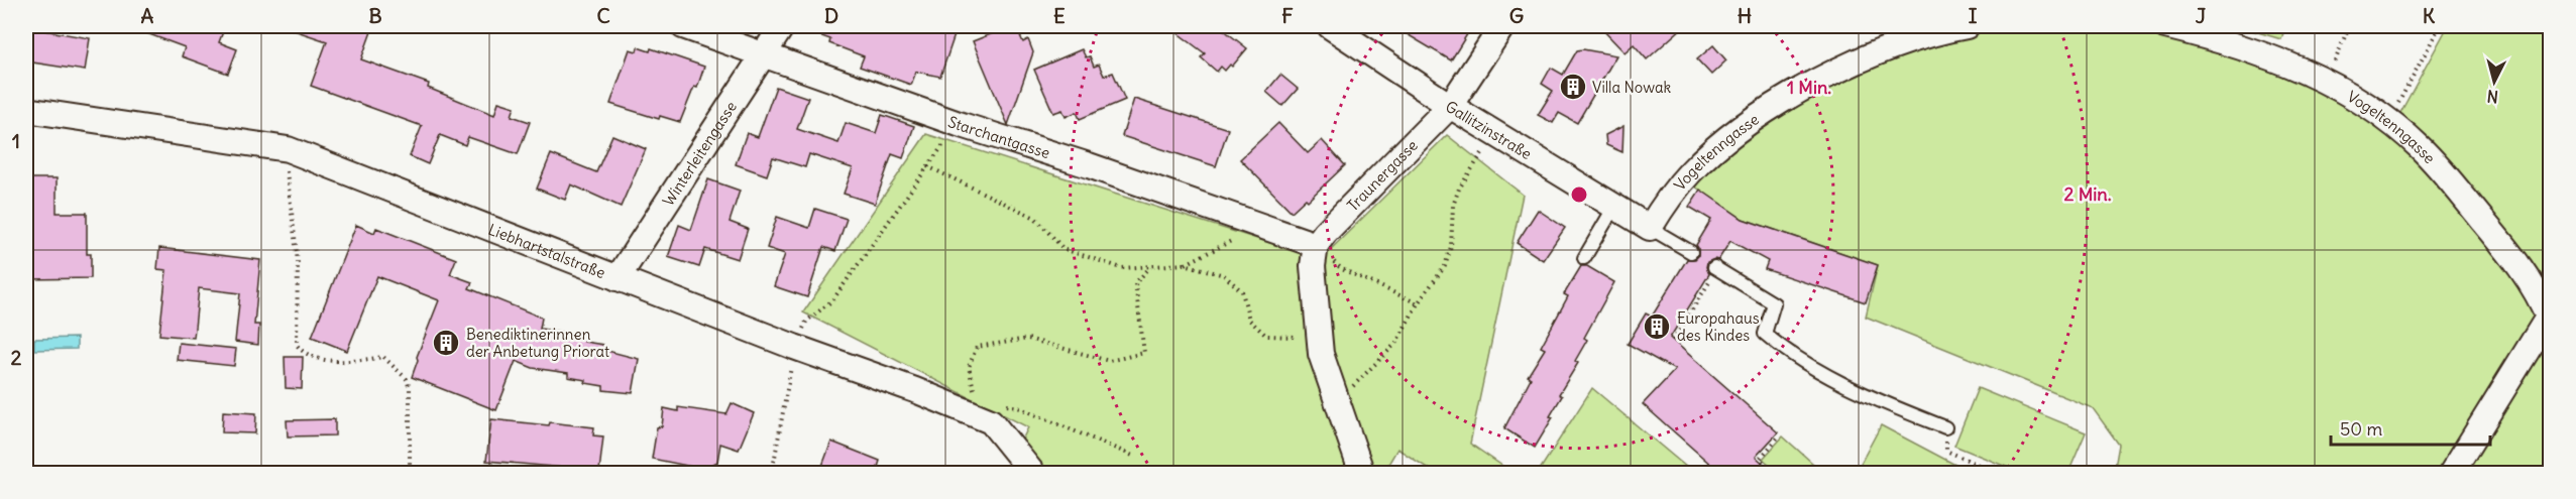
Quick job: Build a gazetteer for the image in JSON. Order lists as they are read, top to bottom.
{
  "streets": {
    "street": [
      "Gallitzinstraße",
      "Vogeltenngasse",
      "Starchantgasse",
      "Winterleitengasse",
      "Traunergasse",
      "Liebhartstalstraße"
    ]
  },
  "crossings": [
    ["Gallitzinstraße", "Vogeltenngasse"],
    ["Gallitzinstraße", "Traunergasse"],
    ["Starchantgasse", "Winterleitengasse"],
    ["Starchantgasse", "Traunergasse"],
    ["Winterleitengasse", "Liebhartstalstraße"]
  ],
  "places": {
    "building": ["Villa Nowak", "Europahaus des Kindes", "Benediktinerinnen der Anbetung Priorat"]
  },
  "scale_bar": "50 m",
  "north": "bottom",
  "grid": {
    "columns": [
      "A",
      "B",
      "C",
      "D",
      "E",
      "F",
      "G",
      "H",
      "I",
      "J",
      "K"
    ],
    "rows": ["1", "2"]
  },
  "rings": ["1 Min.", "2 Min."]
}
